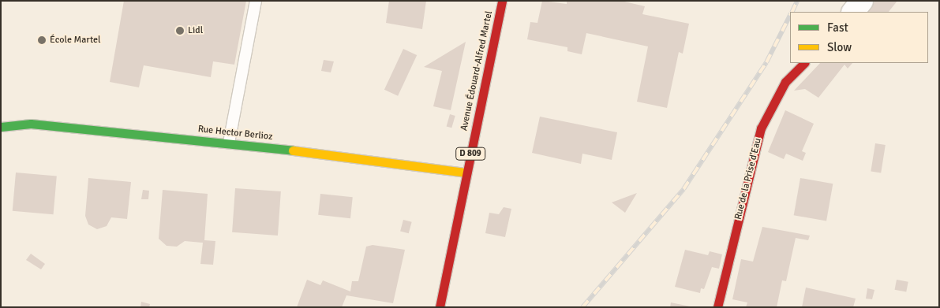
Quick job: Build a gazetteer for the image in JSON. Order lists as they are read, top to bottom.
{
  "streets": {
    "street": [
      "Avenue Édouard-Alfred Martel",
      "Rue Hector Berlioz",
      "D 809",
      "Rue de la Prise d'Eau"
    ]
  },
  "crossings": [
    ["Avenue Édouard-Alfred Martel", "Rue Hector Berlioz"]
  ],
  "places": ["Lidl", "École Martel"],
  "legend": ["Fast", "Slow"]
}
